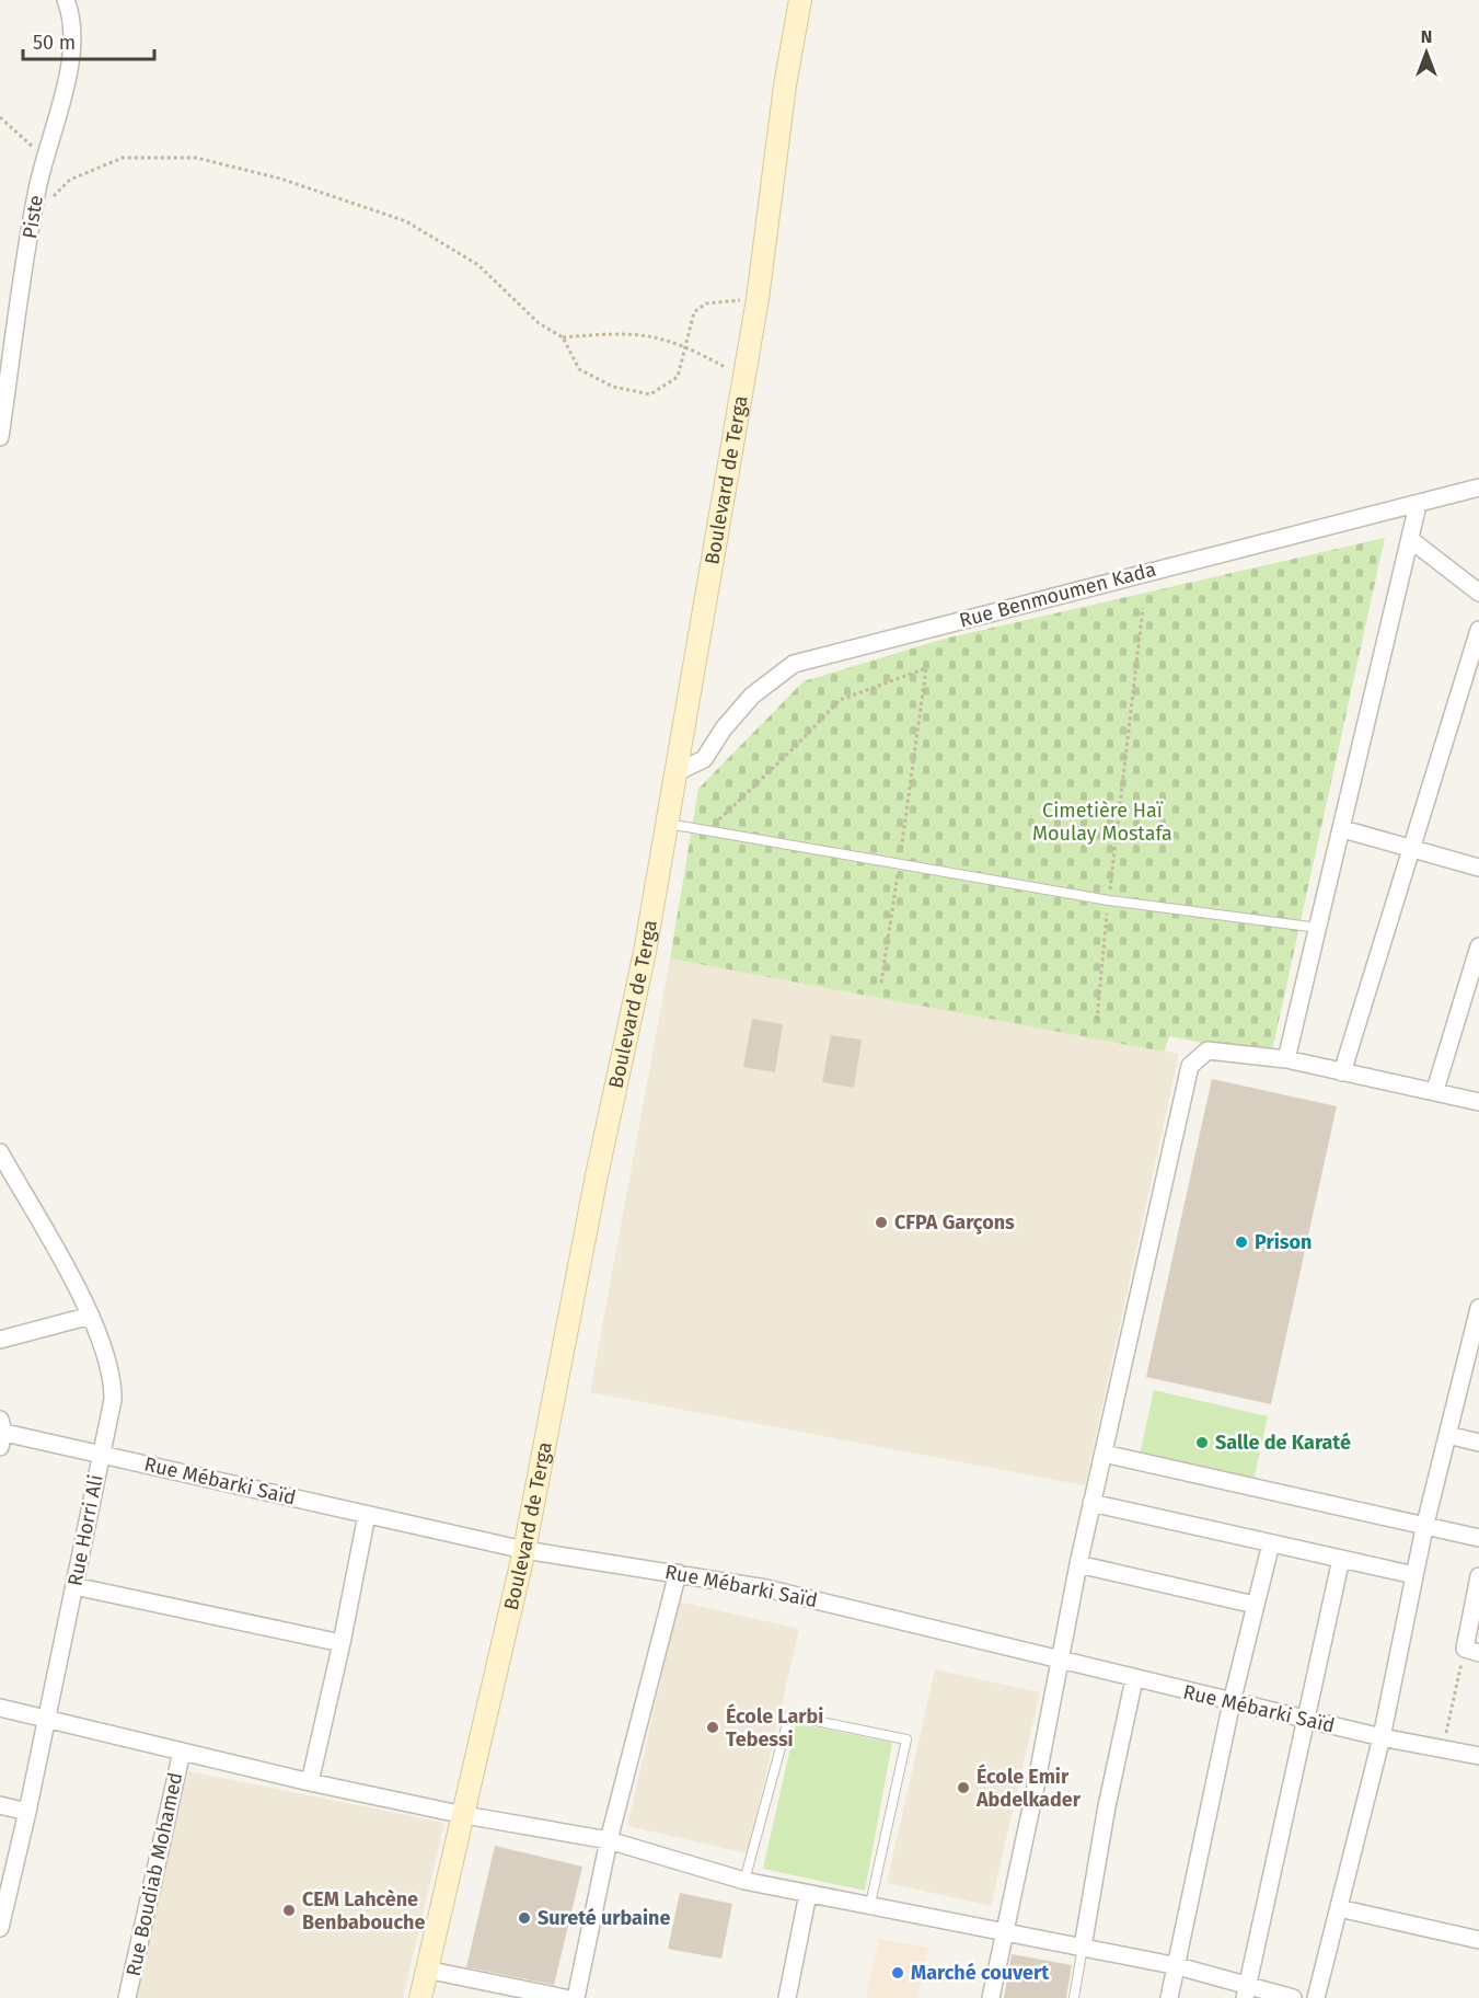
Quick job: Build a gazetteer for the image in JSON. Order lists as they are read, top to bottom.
{
  "streets": {
    "main road": ["Boulevard de Terga"],
    "street": [
      "Piste",
      "Rue Benmoumen Kada",
      "Rue Mébarki Saïd",
      "Rue Horri Ali",
      "Rue Boudiab Mohamed"
    ]
  },
  "crossings": [
    ["Boulevard de Terga", "Rue Benmoumen Kada"],
    ["Boulevard de Terga", "Rue Mébarki Saïd"],
    ["Rue Mébarki Saïd", "Rue Horri Ali"]
  ],
  "parks": ["Cimetière Haï Moulay Mostafa"],
  "places": [
    "CFPA Garçons",
    "Prison",
    "Salle de Karaté",
    "École Larbi Tebessi",
    "École Emir Abdelkader",
    "CEM Lahcène Benbabouche",
    "Sureté urbaine",
    "Marché couvert"
  ],
  "scale_bar": "50 m",
  "north": "top"
}
